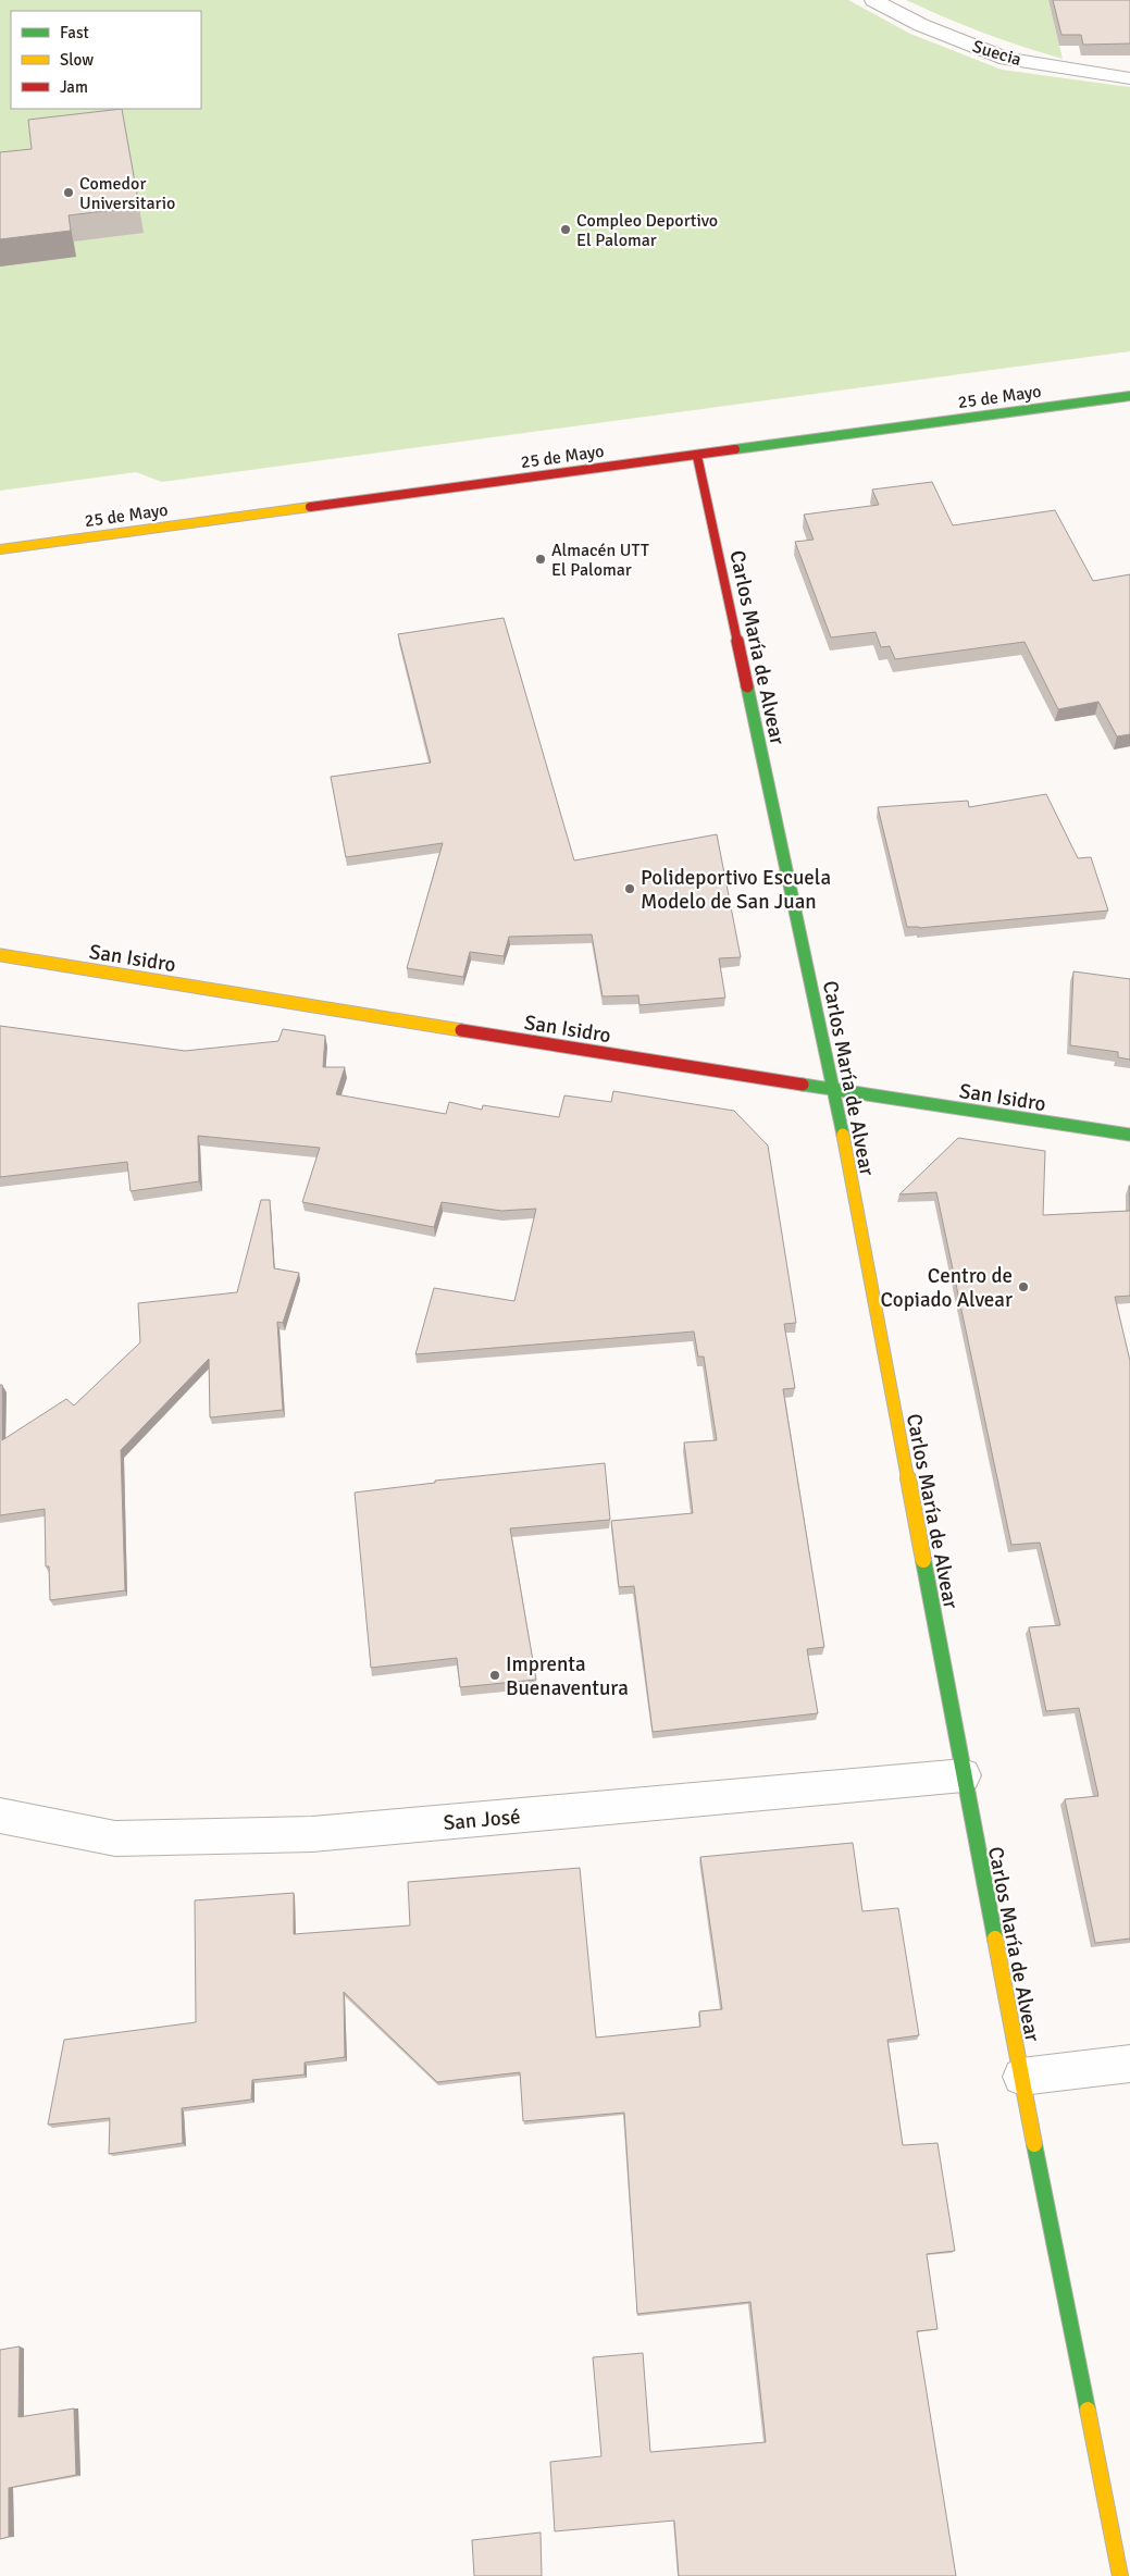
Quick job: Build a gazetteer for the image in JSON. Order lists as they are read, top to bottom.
{
  "streets": {
    "street": [
      "Suecia",
      "25 de Mayo",
      "Carlos María de Alvear",
      "San Isidro",
      "San José"
    ]
  },
  "crossings": [
    ["25 de Mayo", "Carlos María de Alvear"],
    ["Carlos María de Alvear", "San Isidro"],
    ["Carlos María de Alvear", "San José"]
  ],
  "places": [
    "Comedor Universitario",
    "Compleo Deportivo El Palomar",
    "Almacén UTT El Palomar",
    "Polideportivo Escuela Modelo de San Juan",
    "Centro de Copiado Alvear",
    "Imprenta Buenaventura"
  ],
  "legend": ["Fast", "Slow", "Jam"]
}
